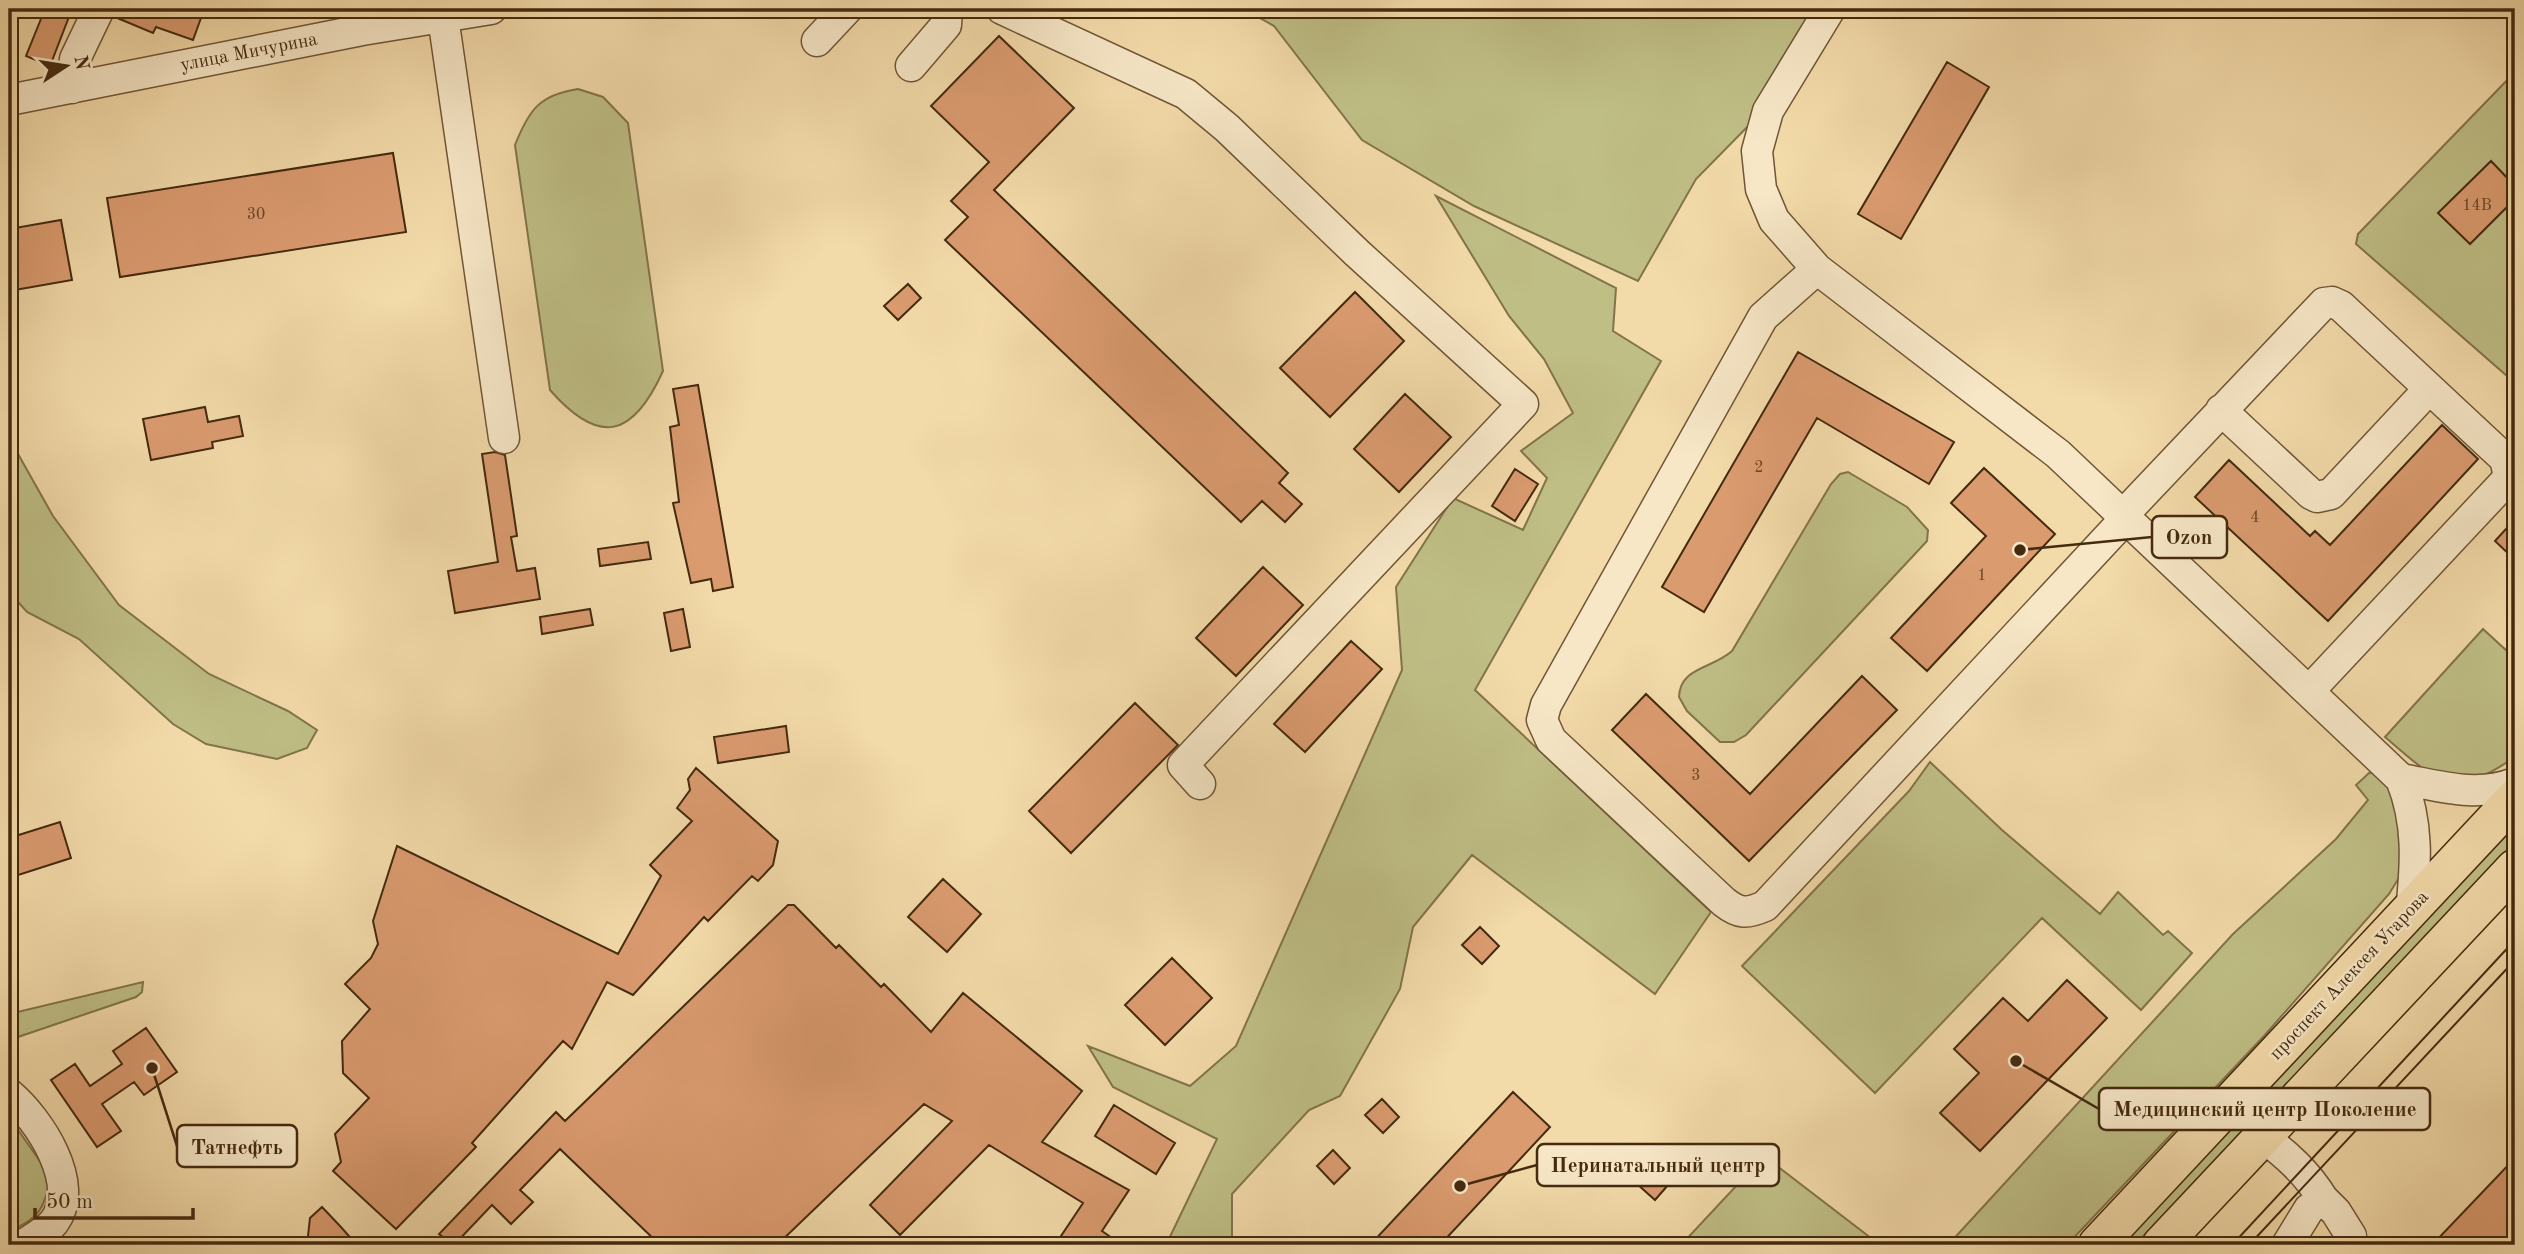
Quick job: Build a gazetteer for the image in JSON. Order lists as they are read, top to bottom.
{
  "streets": {
    "main road": ["проспект Алексея Угарова"],
    "street": ["улица Мичурина"]
  },
  "places": [
    "Ozon",
    "Медицинский центр Поколение",
    "Татнефть",
    "Перинатальный центр"
  ],
  "house_numbers": [
    "14В",
    "30",
    "2",
    "4",
    "1",
    "3"
  ],
  "scale_bar": "50 m",
  "north": "right"
}
